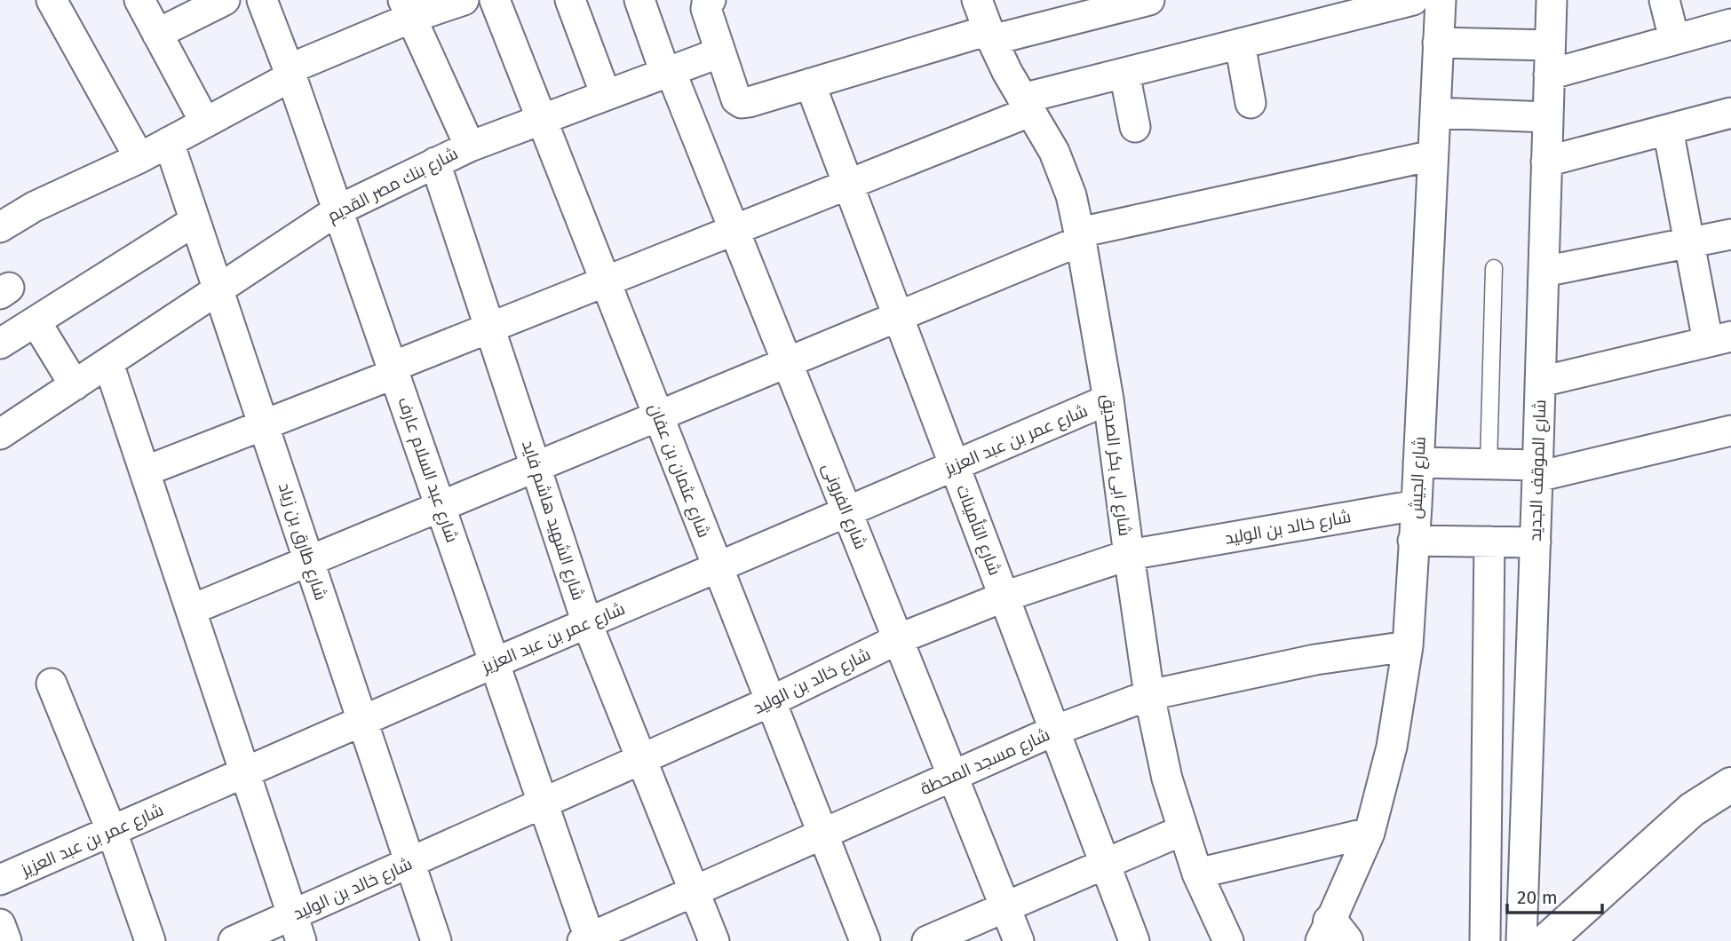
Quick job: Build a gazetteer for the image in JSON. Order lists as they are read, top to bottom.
{
  "streets": {
    "street": [
      "شارع بنك مصر القديم",
      "شارع عمر بن عبد العزيز",
      "شارع ابى بكر الصديق",
      "شارع عبد السلام عارف",
      "شارع عثمان بن عفان",
      "شارع الموقف الجديد",
      "شارع الجيش",
      "شارع الفرونى",
      "شارع الشهيد هاشم فايد",
      "شارع خالد بن الوليد",
      "شارع التأمينات",
      "شارع طارق بن زياد",
      "شارع مسجد المحطة"
    ]
  },
  "crossings": [
    ["شارع بنك مصر القديم", "شارع عبد السلام عارف"],
    ["شارع بنك مصر القديم", "شارع عثمان بن عفان"],
    ["شارع بنك مصر القديم", "شارع الفرونى"],
    ["شارع بنك مصر القديم", "شارع الشهيد هاشم فايد"],
    ["شارع بنك مصر القديم", "شارع طارق بن زياد"],
    ["شارع عمر بن عبد العزيز", "شارع ابى بكر الصديق"],
    ["شارع عمر بن عبد العزيز", "شارع عبد السلام عارف"],
    ["شارع عمر بن عبد العزيز", "شارع عثمان بن عفان"],
    ["شارع عمر بن عبد العزيز", "شارع الفرونى"],
    ["شارع عمر بن عبد العزيز", "شارع الشهيد هاشم فايد"],
    ["شارع عمر بن عبد العزيز", "شارع التأمينات"],
    ["شارع عمر بن عبد العزيز", "شارع طارق بن زياد"],
    ["شارع ابى بكر الصديق", "شارع خالد بن الوليد"],
    ["شارع ابى بكر الصديق", "شارع مسجد المحطة"],
    ["شارع عبد السلام عارف", "شارع خالد بن الوليد"],
    ["شارع عبد السلام عارف", "شارع مسجد المحطة"],
    ["شارع عثمان بن عفان", "شارع خالد بن الوليد"],
    ["شارع عثمان بن عفان", "شارع مسجد المحطة"],
    ["شارع الجيش", "شارع خالد بن الوليد"],
    ["شارع الجيش", "شارع مسجد المحطة"],
    ["شارع الفرونى", "شارع خالد بن الوليد"],
    ["شارع الفرونى", "شارع مسجد المحطة"],
    ["شارع الشهيد هاشم فايد", "شارع خالد بن الوليد"],
    ["شارع الشهيد هاشم فايد", "شارع مسجد المحطة"],
    ["شارع خالد بن الوليد", "شارع التأمينات"],
    ["شارع خالد بن الوليد", "شارع طارق بن زياد"],
    ["شارع التأمينات", "شارع مسجد المحطة"]
  ],
  "scale_bar": "20 m"
}
